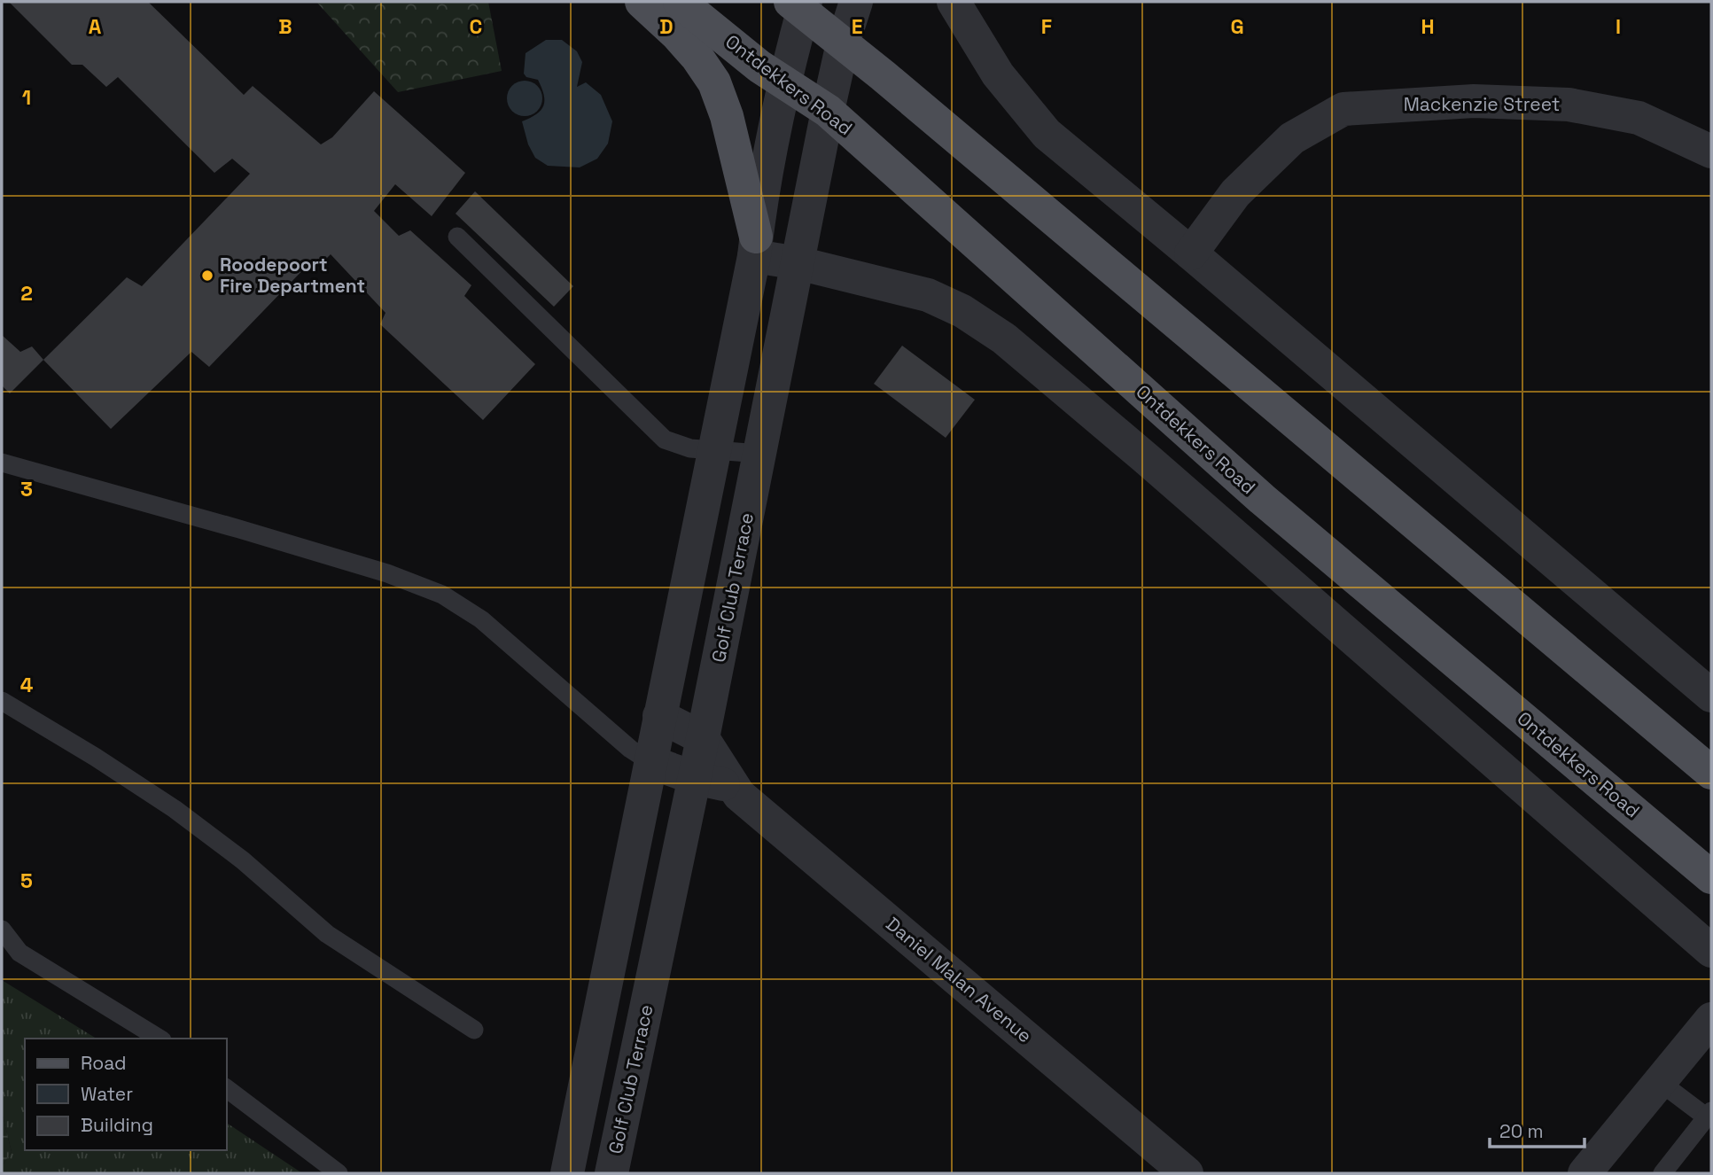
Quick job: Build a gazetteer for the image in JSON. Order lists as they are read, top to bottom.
{
  "streets": {
    "main road": ["Ontdekkers Road"],
    "street": ["Mackenzie Street", "Golf Club Terrace", "Daniel Malan Avenue"]
  },
  "crossings": [
    ["Ontdekkers Road", "Golf Club Terrace"],
    ["Golf Club Terrace", "Daniel Malan Avenue"]
  ],
  "places": ["Roodepoort Fire Department"],
  "legend": ["Road", "Water", "Building"],
  "scale_bar": "20 m",
  "grid": {
    "columns": [
      "A",
      "B",
      "C",
      "D",
      "E",
      "F",
      "G",
      "H",
      "I"
    ],
    "rows": [
      "1",
      "2",
      "3",
      "4",
      "5"
    ]
  }
}
